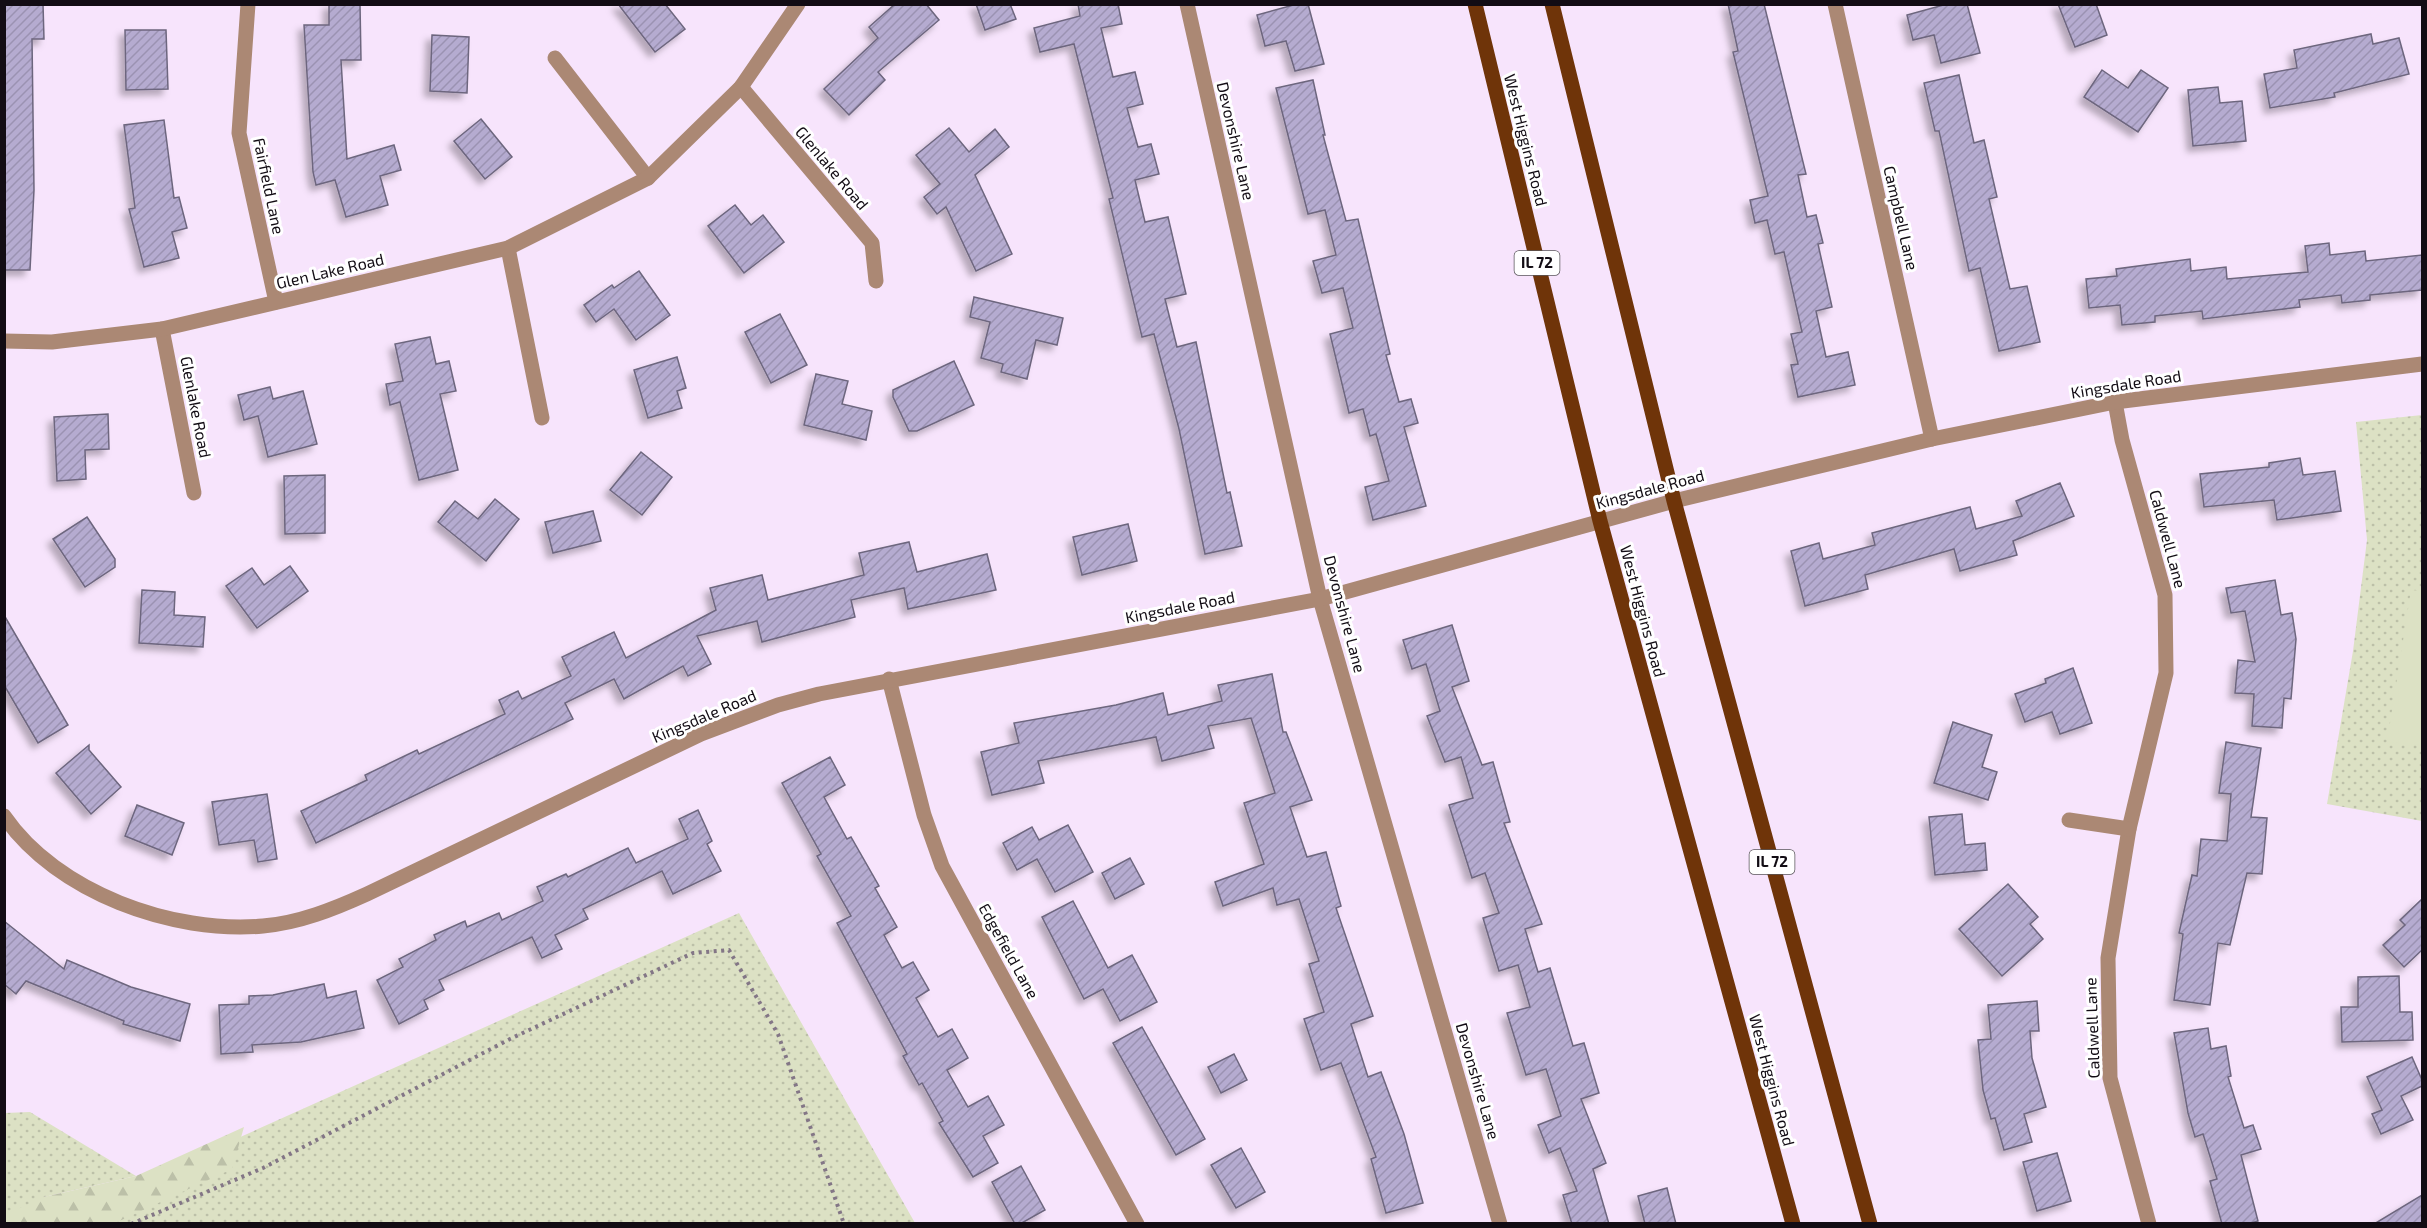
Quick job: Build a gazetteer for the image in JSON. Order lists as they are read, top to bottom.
{
  "streets": {
    "main road": ["West Higgins Road", "IL 72"],
    "street": [
      "Devonshire Lane",
      "Glenlake Road",
      "Fairfield Lane",
      "Campbell Lane",
      "Glen Lake Road",
      "Kingsdale Road",
      "Caldwell Lane",
      "Edgefield Lane"
    ]
  },
  "crossings": [
    ["West Higgins Road", "Kingsdale Road"],
    ["Devonshire Lane", "Kingsdale Road"],
    ["Glenlake Road", "Glen Lake Road"],
    ["Fairfield Lane", "Glen Lake Road"],
    ["Campbell Lane", "Kingsdale Road"],
    ["IL 72", "Kingsdale Road"],
    ["Kingsdale Road", "Caldwell Lane"],
    ["Kingsdale Road", "Edgefield Lane"]
  ]
}
